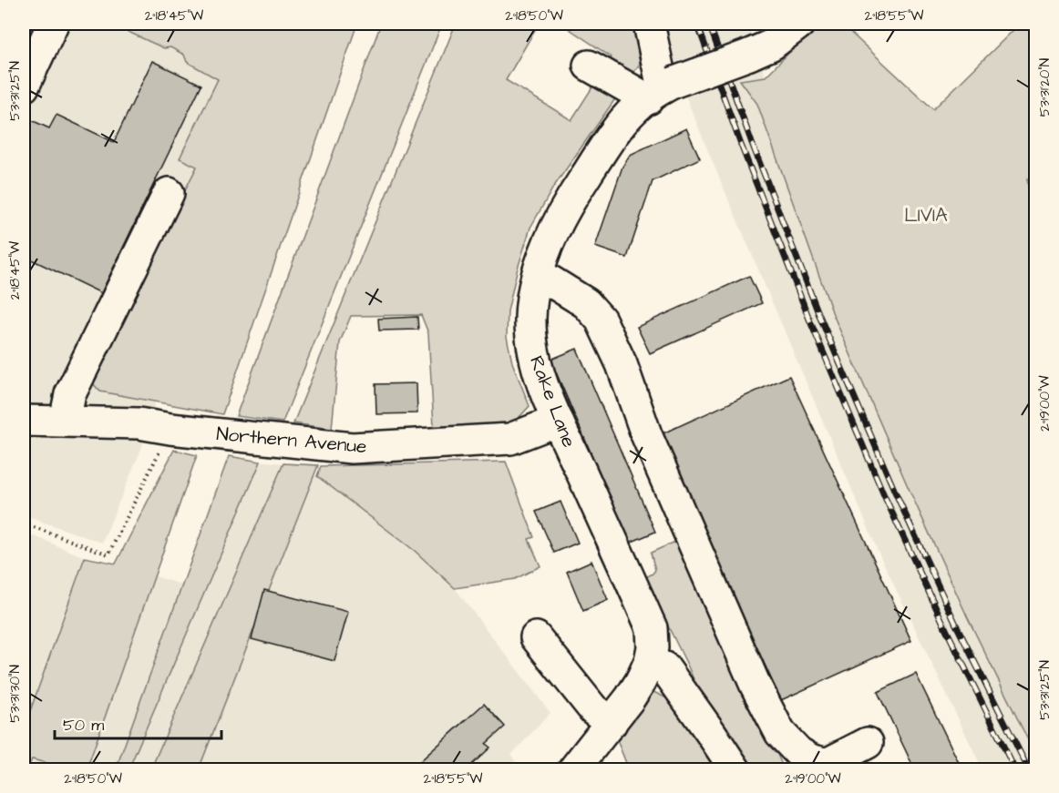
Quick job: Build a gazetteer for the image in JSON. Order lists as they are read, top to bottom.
{
  "streets": {
    "street": ["Rake Lane", "Northern Avenue"]
  },
  "crossings": [
    ["Rake Lane", "Northern Avenue"]
  ],
  "parks": ["LIVIA"],
  "scale_bar": "50 m",
  "coordinates": [
    "2°18'45\"W",
    "2°18'50\"W",
    "2°18'55\"W",
    "53°31'20\"N",
    "53°31'25\"N",
    "2°19'00\"W",
    "53°31'30\"N"
  ]
}
